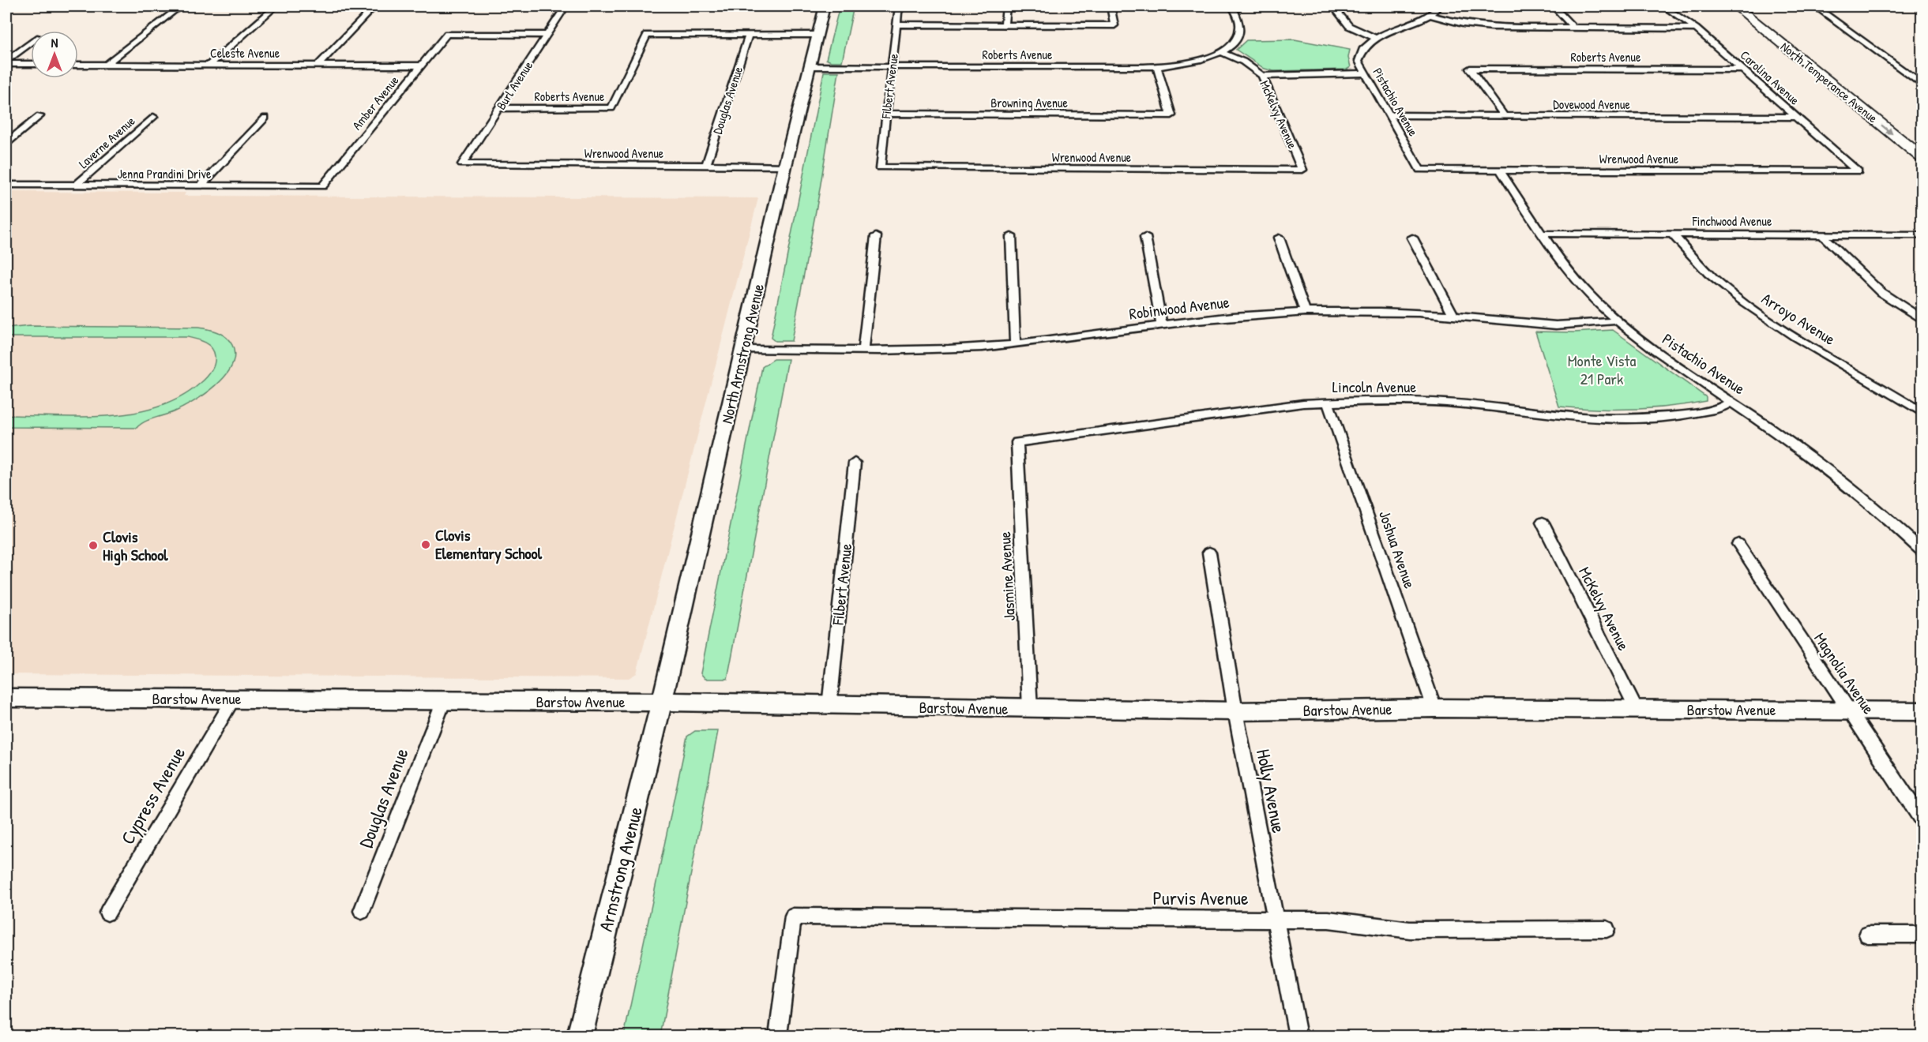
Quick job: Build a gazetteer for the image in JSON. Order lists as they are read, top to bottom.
{
  "streets": {
    "main road": ["North Temperance Avenue"],
    "street": [
      "Celeste Avenue",
      "Roberts Avenue",
      "Carolina Avenue",
      "Burl Avenue",
      "Filbert Avenue",
      "Douglas Avenue",
      "Pistachio Avenue",
      "Amber Avenue",
      "Browning Avenue",
      "Dovewood Avenue",
      "McKelvy Avenue",
      "Laverne Avenue",
      "Wrenwood Avenue",
      "Jenna Prandini Drive",
      "Finchwood Avenue",
      "Robinwood Avenue",
      "Arroyo Avenue",
      "North Armstrong Avenue",
      "Lincoln Avenue",
      "Joshua Avenue",
      "Jasmine Avenue",
      "Magnolia Avenue",
      "Barstow Avenue",
      "Holly Avenue",
      "Cypress Avenue",
      "Armstrong Avenue",
      "Purvis Avenue"
    ]
  },
  "crossings": [
    ["Celeste Avenue", "Amber Avenue"],
    ["Roberts Avenue", "Carolina Avenue"],
    ["Roberts Avenue", "Burl Avenue"],
    ["Roberts Avenue", "Filbert Avenue"],
    ["Roberts Avenue", "Douglas Avenue"],
    ["Roberts Avenue", "Browning Avenue"],
    ["Roberts Avenue", "Dovewood Avenue"],
    ["Roberts Avenue", "McKelvy Avenue"],
    ["Roberts Avenue", "North Armstrong Avenue"],
    ["Carolina Avenue", "Dovewood Avenue"],
    ["Carolina Avenue", "Wrenwood Avenue"],
    ["Burl Avenue", "Amber Avenue"],
    ["Burl Avenue", "Wrenwood Avenue"],
    ["Filbert Avenue", "Browning Avenue"],
    ["Filbert Avenue", "Wrenwood Avenue"],
    ["Filbert Avenue", "Barstow Avenue"],
    ["Douglas Avenue", "Wrenwood Avenue"],
    ["Douglas Avenue", "Barstow Avenue"],
    ["Pistachio Avenue", "Dovewood Avenue"],
    ["Pistachio Avenue", "Wrenwood Avenue"],
    ["Pistachio Avenue", "Finchwood Avenue"],
    ["Pistachio Avenue", "Robinwood Avenue"],
    ["Pistachio Avenue", "Lincoln Avenue"],
    ["Amber Avenue", "Jenna Prandini Drive"],
    ["McKelvy Avenue", "Wrenwood Avenue"],
    ["McKelvy Avenue", "Barstow Avenue"],
    ["Laverne Avenue", "Jenna Prandini Drive"],
    ["Wrenwood Avenue", "North Armstrong Avenue"],
    ["Finchwood Avenue", "Arroyo Avenue"],
    ["Robinwood Avenue", "North Armstrong Avenue"],
    ["North Armstrong Avenue", "Barstow Avenue"],
    ["North Armstrong Avenue", "Armstrong Avenue"],
    ["Lincoln Avenue", "Joshua Avenue"],
    ["Lincoln Avenue", "Jasmine Avenue"],
    ["Joshua Avenue", "Barstow Avenue"],
    ["Jasmine Avenue", "Barstow Avenue"],
    ["Magnolia Avenue", "Barstow Avenue"],
    ["Barstow Avenue", "Holly Avenue"],
    ["Barstow Avenue", "Cypress Avenue"],
    ["Barstow Avenue", "Armstrong Avenue"],
    ["Holly Avenue", "Purvis Avenue"]
  ],
  "parks": ["Monte Vista 21 Park"],
  "places": ["Clovis Elementary School", "Clovis High School"],
  "north": "top"
}
